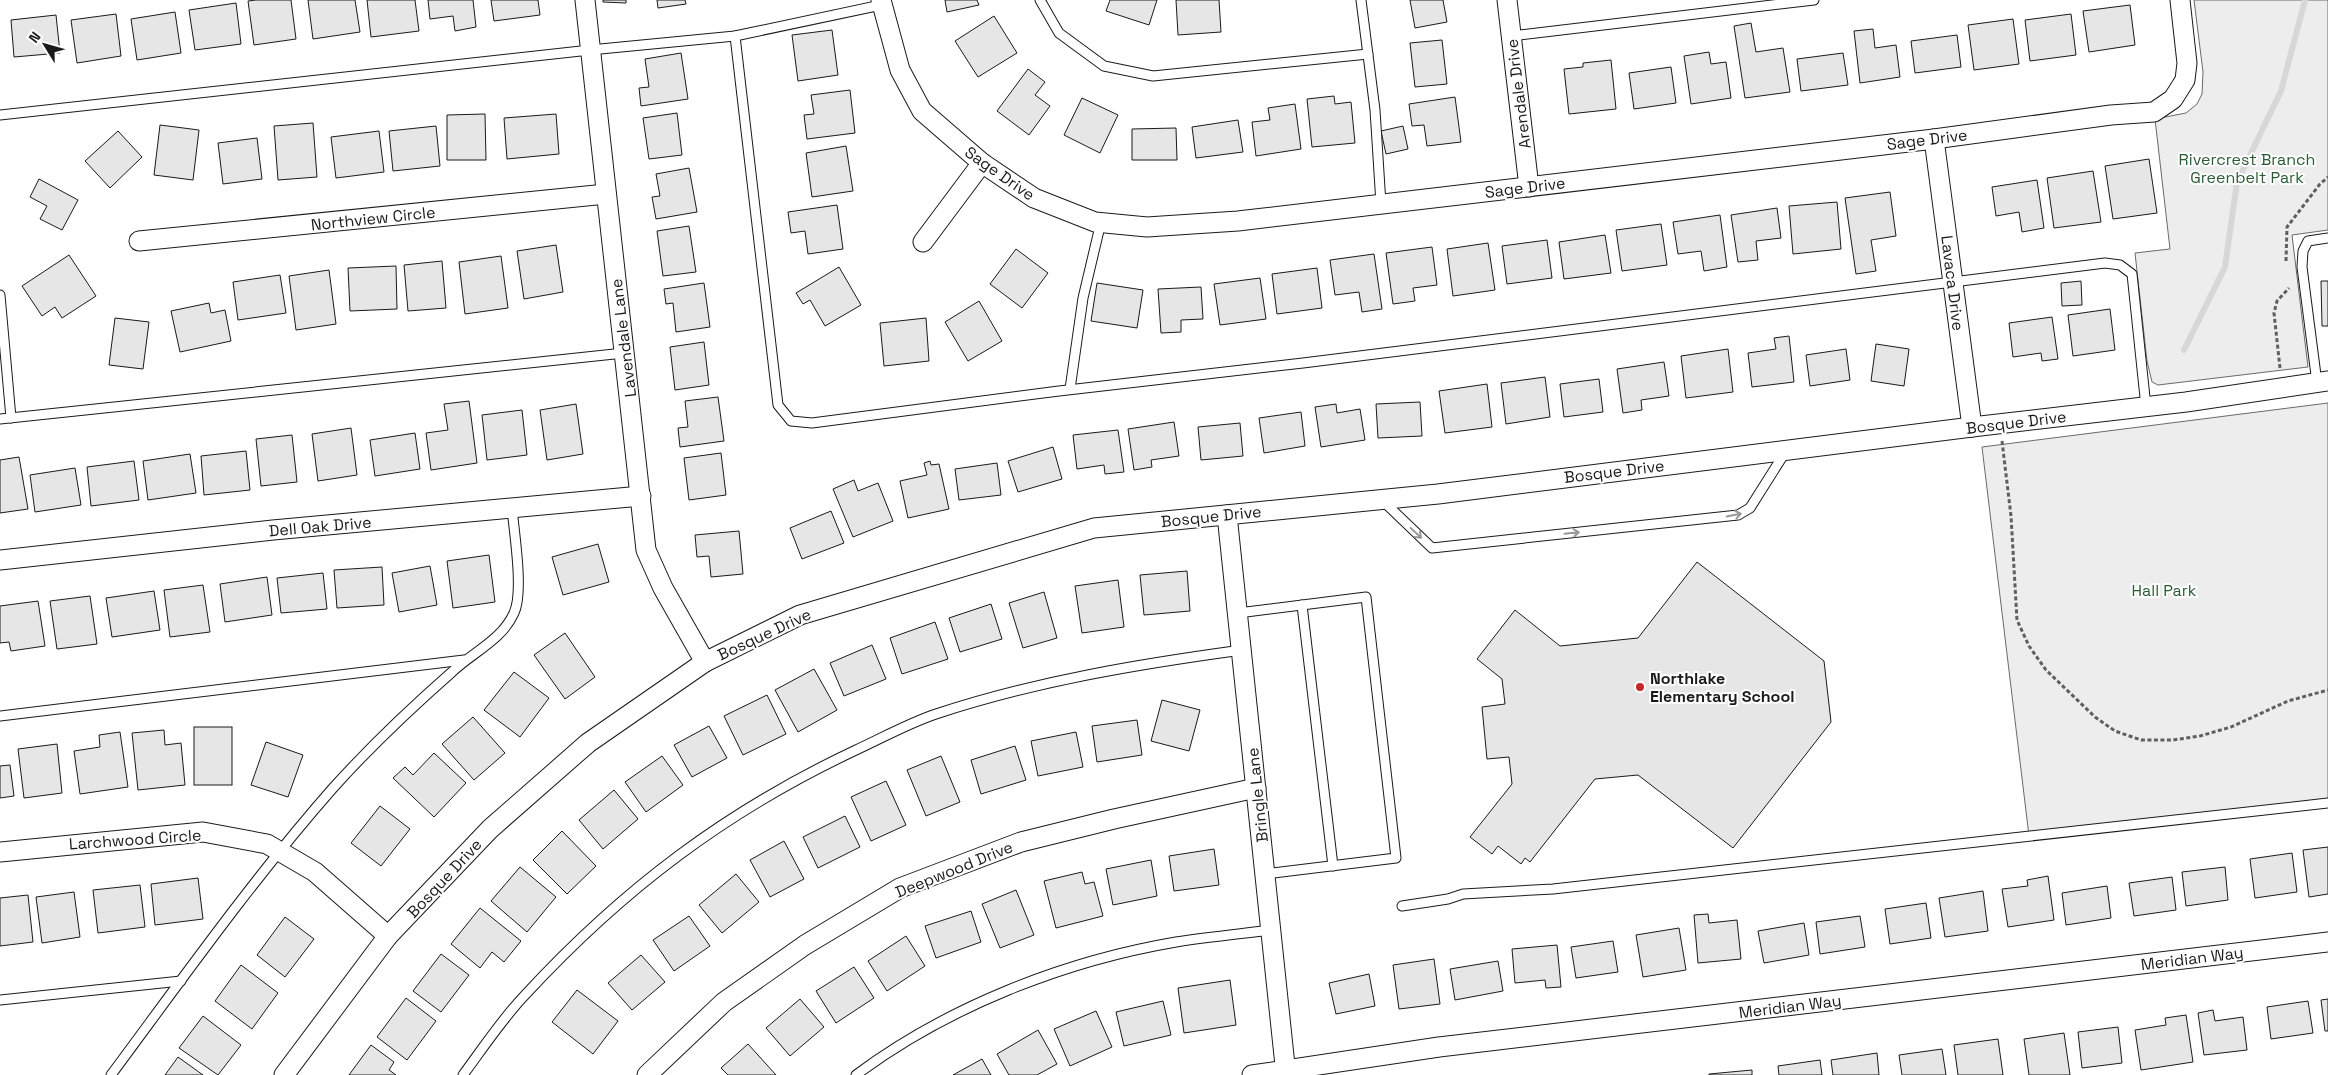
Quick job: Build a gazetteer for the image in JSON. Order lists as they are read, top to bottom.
{
  "streets": {
    "street": [
      "Arendale Drive",
      "Sage Drive",
      "Northview Circle",
      "Lavaca Drive",
      "Lavendale Lane",
      "Bosque Drive",
      "Dell Oak Drive",
      "Bringle Lane",
      "Larchwood Circle",
      "Deepwood Drive",
      "Meridian Way"
    ]
  },
  "crossings": [
    ["Arendale Drive", "Sage Drive"],
    ["Sage Drive", "Lavaca Drive"],
    ["Northview Circle", "Lavendale Lane"],
    ["Lavaca Drive", "Bosque Drive"],
    ["Lavendale Lane", "Bosque Drive"],
    ["Lavendale Lane", "Dell Oak Drive"],
    ["Bosque Drive", "Bringle Lane"],
    ["Bosque Drive", "Larchwood Circle"],
    ["Bringle Lane", "Deepwood Drive"],
    ["Bringle Lane", "Meridian Way"]
  ],
  "parks": ["Rivercrest Branch Greenbelt Park", "Hall Park"],
  "places": ["Northlake Elementary School"],
  "north": "top left"
}
